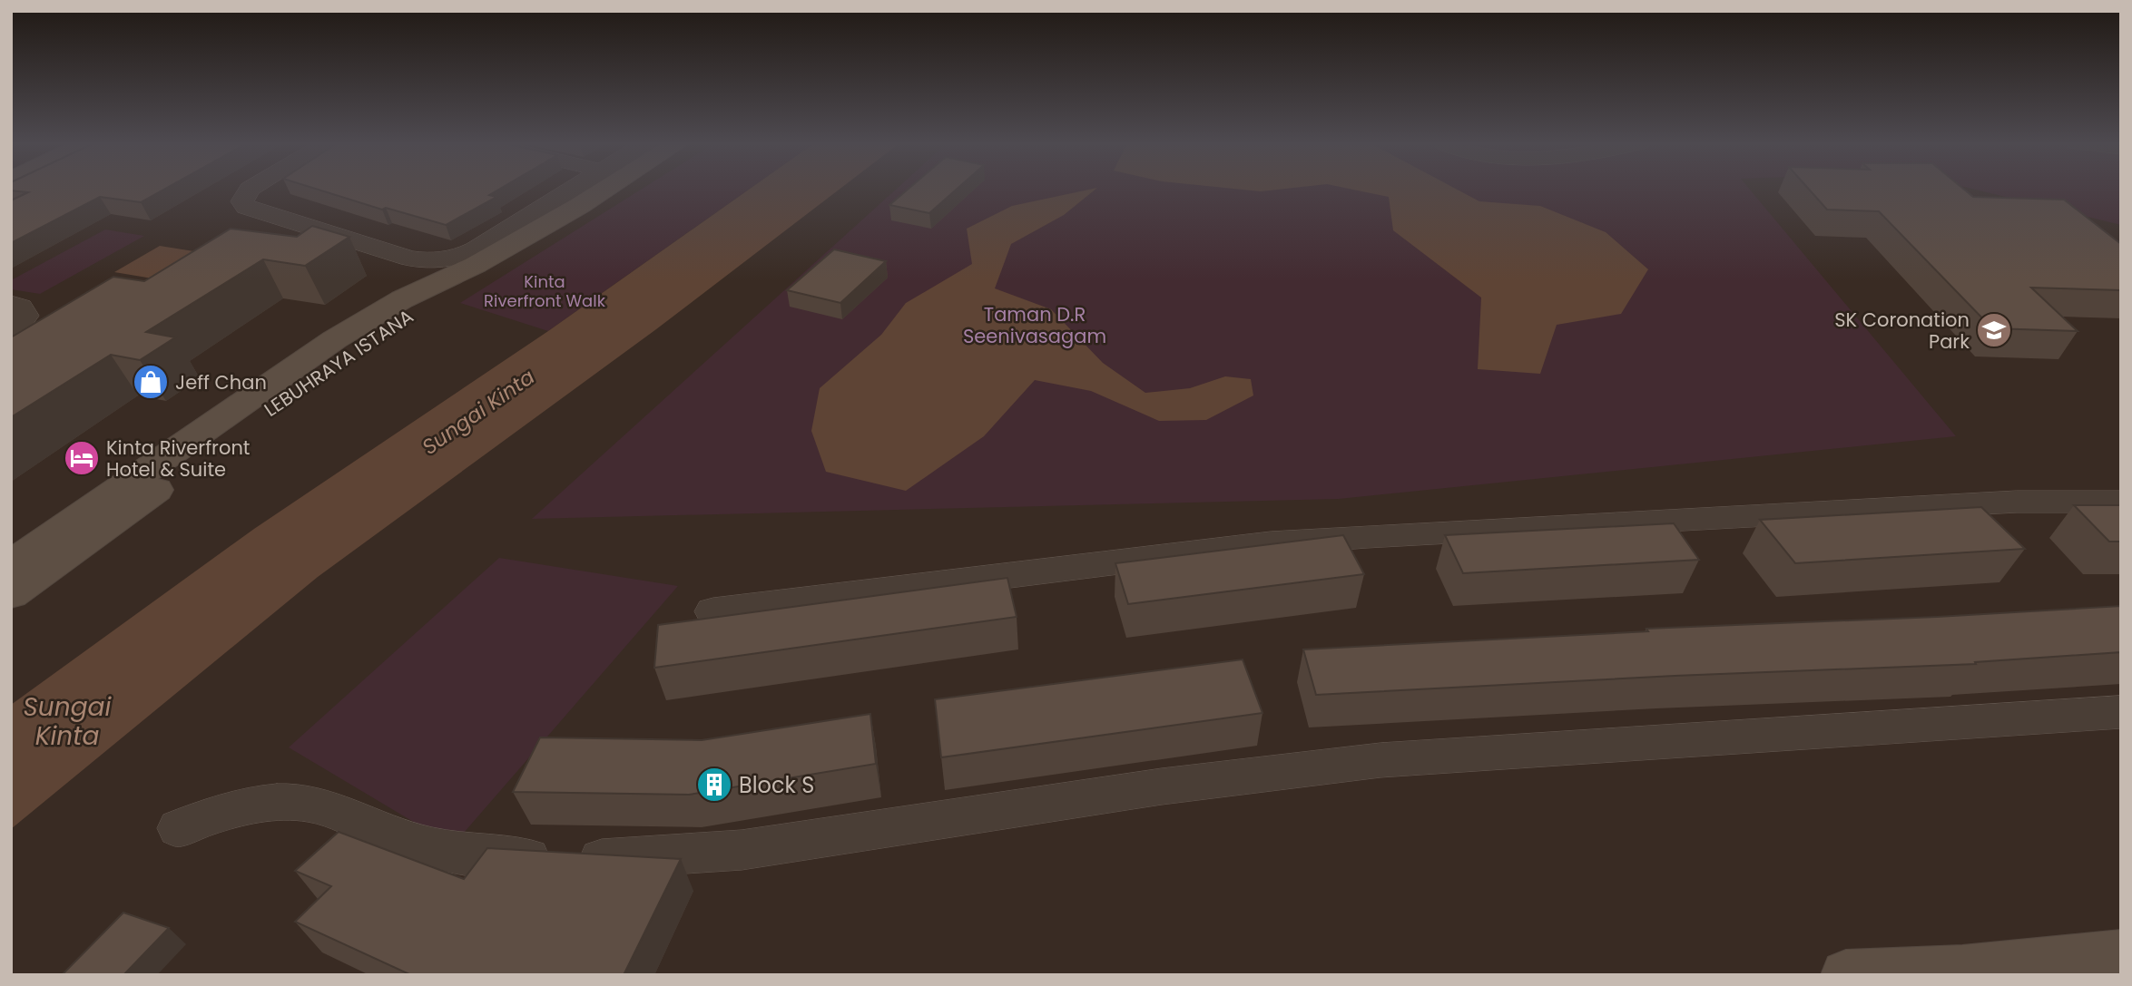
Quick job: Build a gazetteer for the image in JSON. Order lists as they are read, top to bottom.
{
  "streets": {
    "street": ["LEBUHRAYA ISTANA"]
  },
  "water": ["Sungai Kinta"],
  "parks": ["Kinta Riverfront Walk", "Taman D.R Seenivasagam"],
  "places": {
    "school or university": ["SK Coronation Park"],
    "shop": ["Jeff Chan"],
    "hotel": ["Kinta Riverfront Hotel & Suite"],
    "building": ["Block S"]
  }
}
